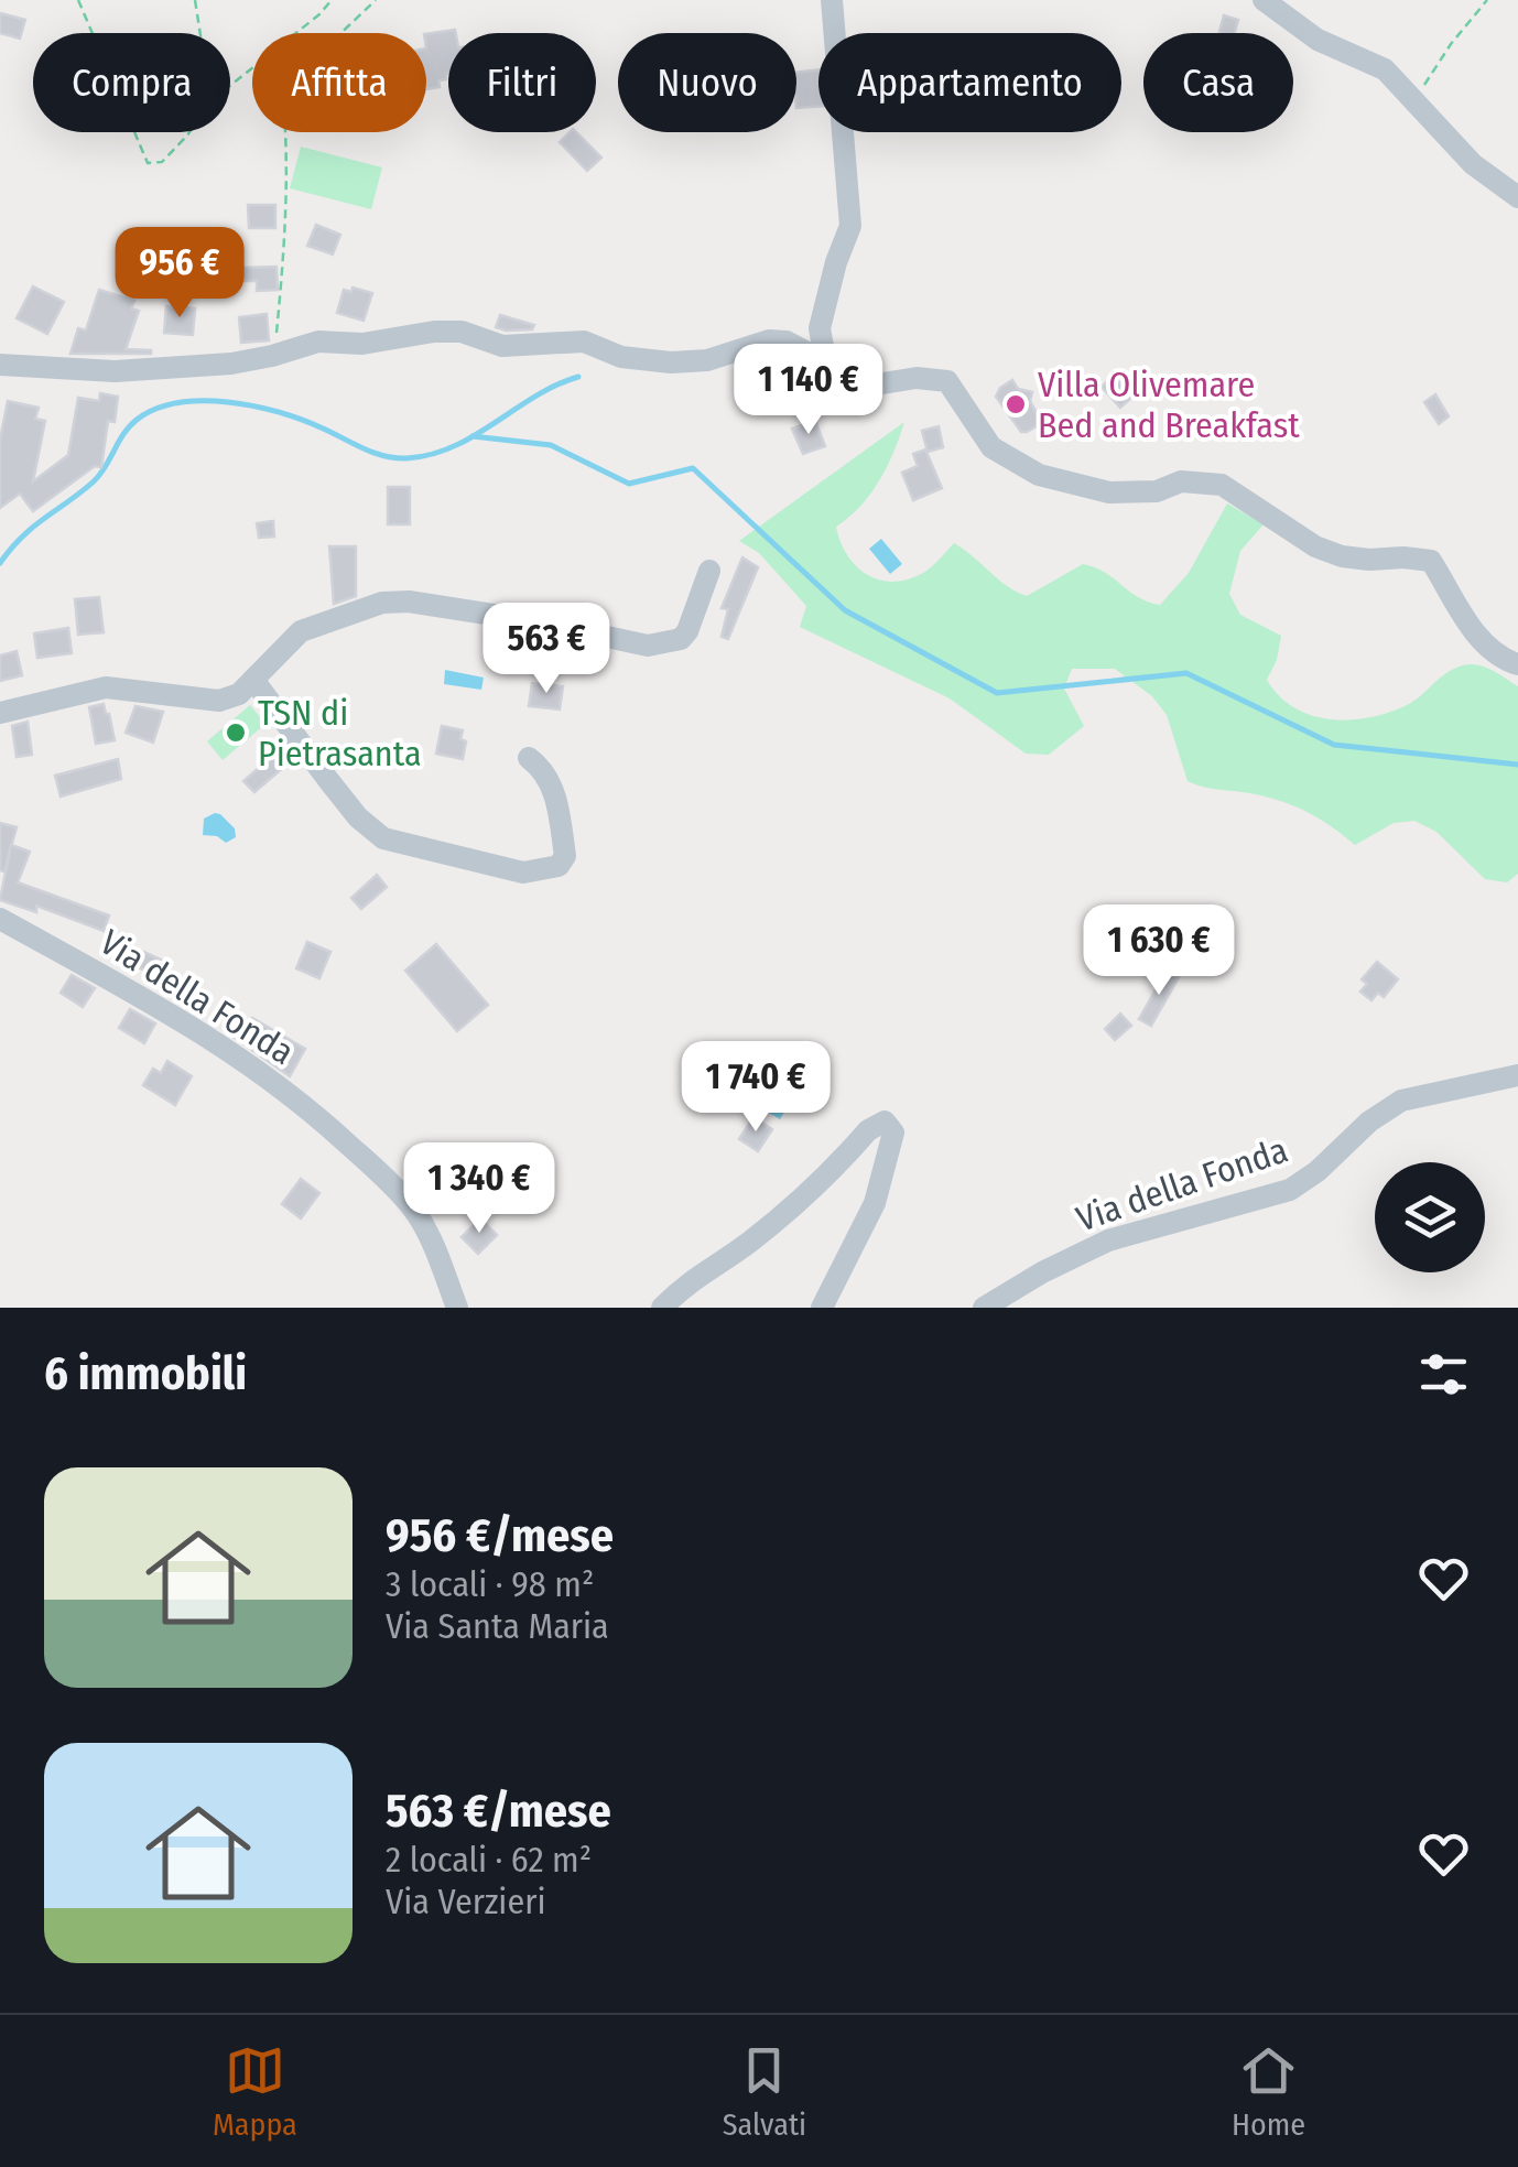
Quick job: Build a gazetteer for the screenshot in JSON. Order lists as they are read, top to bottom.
{
  "streets": {
    "street": ["Via della Fonda"]
  },
  "places": ["Villa Olivemare Bed and Breakfast", "TSN di Pietrasanta"],
  "page": {
    "chip": [
      "Compra",
      "Affitta",
      "Filtri",
      "Nuovo",
      "Appartamento",
      "Casa"
    ],
    "price": [
      "956 €",
      "1 140 €",
      "563 €",
      "1 630 €",
      "1 740 €",
      "1 340 €"
    ],
    "heading": "6 immobili",
    "list": [
      {
        "name": "956 €/mese",
        "note": "3 locali · 98 m² · Via Santa Maria"
      },
      {
        "name": "563 €/mese",
        "note": "2 locali · 62 m² · Via Verzieri"
      }
    ],
    "tabs": ["Mappa", "Salvati", "Home"]
  }
}
